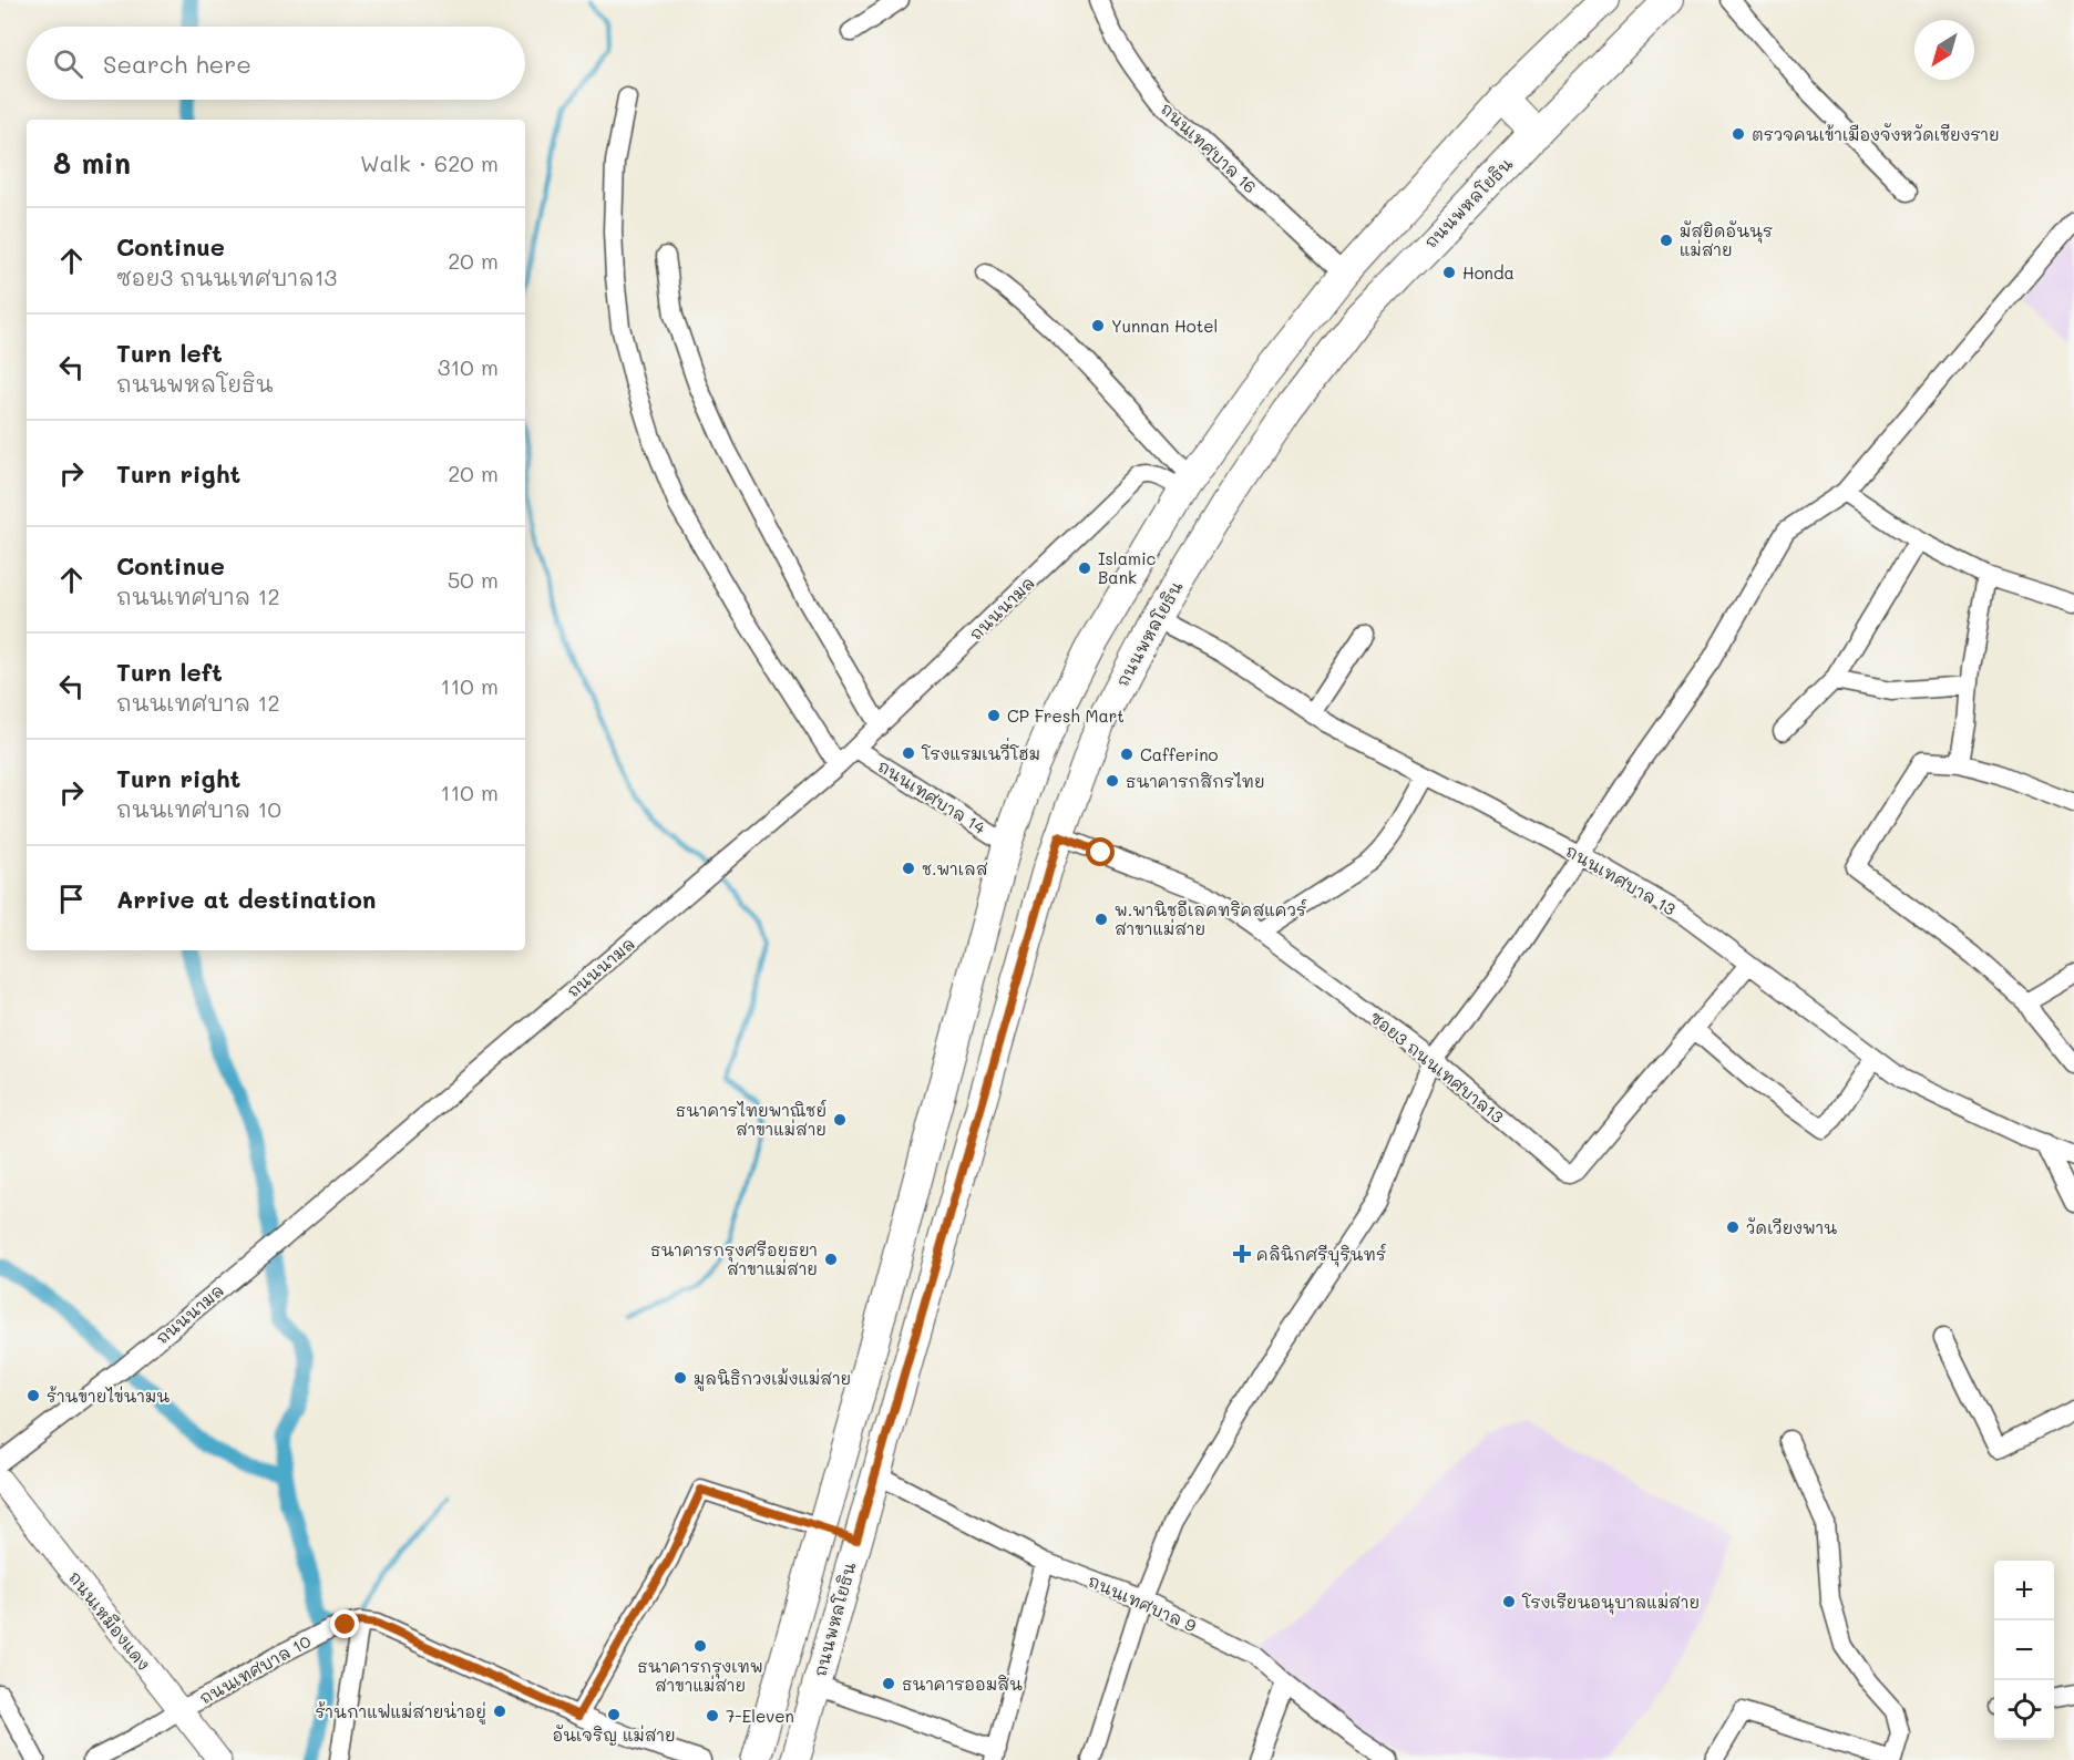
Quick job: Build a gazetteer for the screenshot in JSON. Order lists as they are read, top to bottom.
{
  "streets": {
    "main road": ["ถนนพหลโยธิน"],
    "street": [
      "ถนนเทศบาล 16",
      "ถนนนามล",
      "ถนนเทศบาล 14",
      "ถนนเทศบาล 13",
      "ซอย3 ถนนเทศบาล13",
      "ถนนเทศบาล 9",
      "ถนนเหมืองแดง",
      "ถนนเทศบาล 10"
    ]
  },
  "crossings": [
    ["ถนนพหลโยธิน", "ถนนเทศบาล 13"],
    ["ถนนพหลโยธิน", "ซอย3 ถนนเทศบาล13"],
    ["ถนนพหลโยธิน", "ถนนเทศบาล 9"],
    ["ถนนนามล", "ถนนเทศบาล 14"],
    ["ถนนเทศบาล 13", "ซอย3 ถนนเทศบาล13"],
    ["ถนนเหมืองแดง", "ถนนเทศบาล 10"]
  ],
  "places": {
    "other": [
      "ตรวจคนเข้าเมืองจังหวัดเชียงราย",
      "มัสยิดอันนุร แม่สาย",
      "Honda",
      "Yunnan Hotel",
      "Islamic Bank",
      "CP Fresh Mart",
      "โรงแรมเนวี่โฮม",
      "Cafferino",
      "ธนาคารกสิกรไทย",
      "ช.พาเลส",
      "พ.พานิชอีเลคทริคสแควร์ สาขาแม่สาย",
      "ธนาคารไทยพาณิชย์ สาขาแม่สาย",
      "วัดเวียงพาน",
      "ธนาคารกรุงศรีอยุธยา สาขาแม่สาย",
      "มูลนิธิกวงเม้งแม่สาย",
      "ร้านขายไข่นามน",
      "โรงเรียนอนุบาลแม่สาย",
      "ธนาคารกรุงเทพ สาขาแม่สาย",
      "ธนาคารออมสิน",
      "ร้านกาแฟแม่สายน่าอยู่",
      "อันเจริญ แม่สาย",
      "7-Eleven"
    ],
    "health": ["คลินิกศรีบุรินทร์"]
  },
  "north": "bottom left",
  "page": {
    "search": "Search here",
    "heading": ["8 min", "Walk · 620 m"],
    "list": [
      ["Continue", "ซอย3 ถนนเทศบาล13", "20 m"],
      ["Turn left", "ถนนพหลโยธิน", "310 m"],
      ["Turn right", "20 m"],
      ["Continue", "ถนนเทศบาล 12", "50 m"],
      ["Turn left", "ถนนเทศบาล 12", "110 m"],
      ["Turn right", "ถนนเทศบาล 10", "110 m"],
      "Arrive at destination"
    ],
    "map_buttons": ["+", "−"]
  }
}
